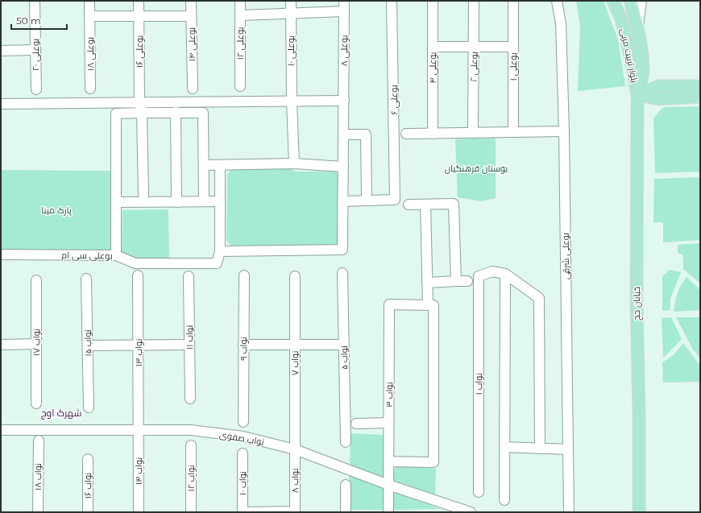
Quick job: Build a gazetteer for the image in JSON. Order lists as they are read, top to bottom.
{
  "streets": {
    "main road": ["بلوار تربیت مربی", "خیابان حج"],
    "street": [
      "بوعلی ۱۲",
      "بوعلی ۱۴",
      "بوعلی ۱۰",
      "بوعلی ۸",
      "بوعلی ۱۶",
      "بوعلی ۱۸",
      "بوعلی ۲۰",
      "بوعلی ۲",
      "بوعلی ۱",
      "بوعلی ۴",
      "بوعلی ۶",
      "بوعلی سی ام",
      "بوعلی شرقی",
      "نواب ۱۱",
      "نواب ۱۷",
      "نواب ۱۵",
      "نواب ۹",
      "نواب ۱۳",
      "نواب ۵",
      "نواب ۷",
      "نواب ۱",
      "نواب ۳",
      "نواب صفوی",
      "نواب ۱۴",
      "نواب ۱۸",
      "نواب ۱۲",
      "نواب ۸",
      "نواب ۱۰",
      "نواب ۱۶"
    ]
  },
  "crossings": [
    ["بوعلی ۸", "بوعلی سی ام"],
    ["بلوار تربیت مربی", "خیابان حج"],
    ["نواب ۱۳", "نواب صفوی"],
    ["نواب ۱۳", "نواب ۱۴"],
    ["نواب ۷", "نواب صفوی"],
    ["نواب ۷", "نواب ۸"],
    ["نواب ۳", "نواب صفوی"],
    ["نواب صفوی", "نواب ۱۴"],
    ["نواب صفوی", "نواب ۸"]
  ],
  "districts": ["شهرک اوج"],
  "parks": ["بوستان فرهنگیان", "پارک مینا"],
  "scale_bar": "50 m"
}
